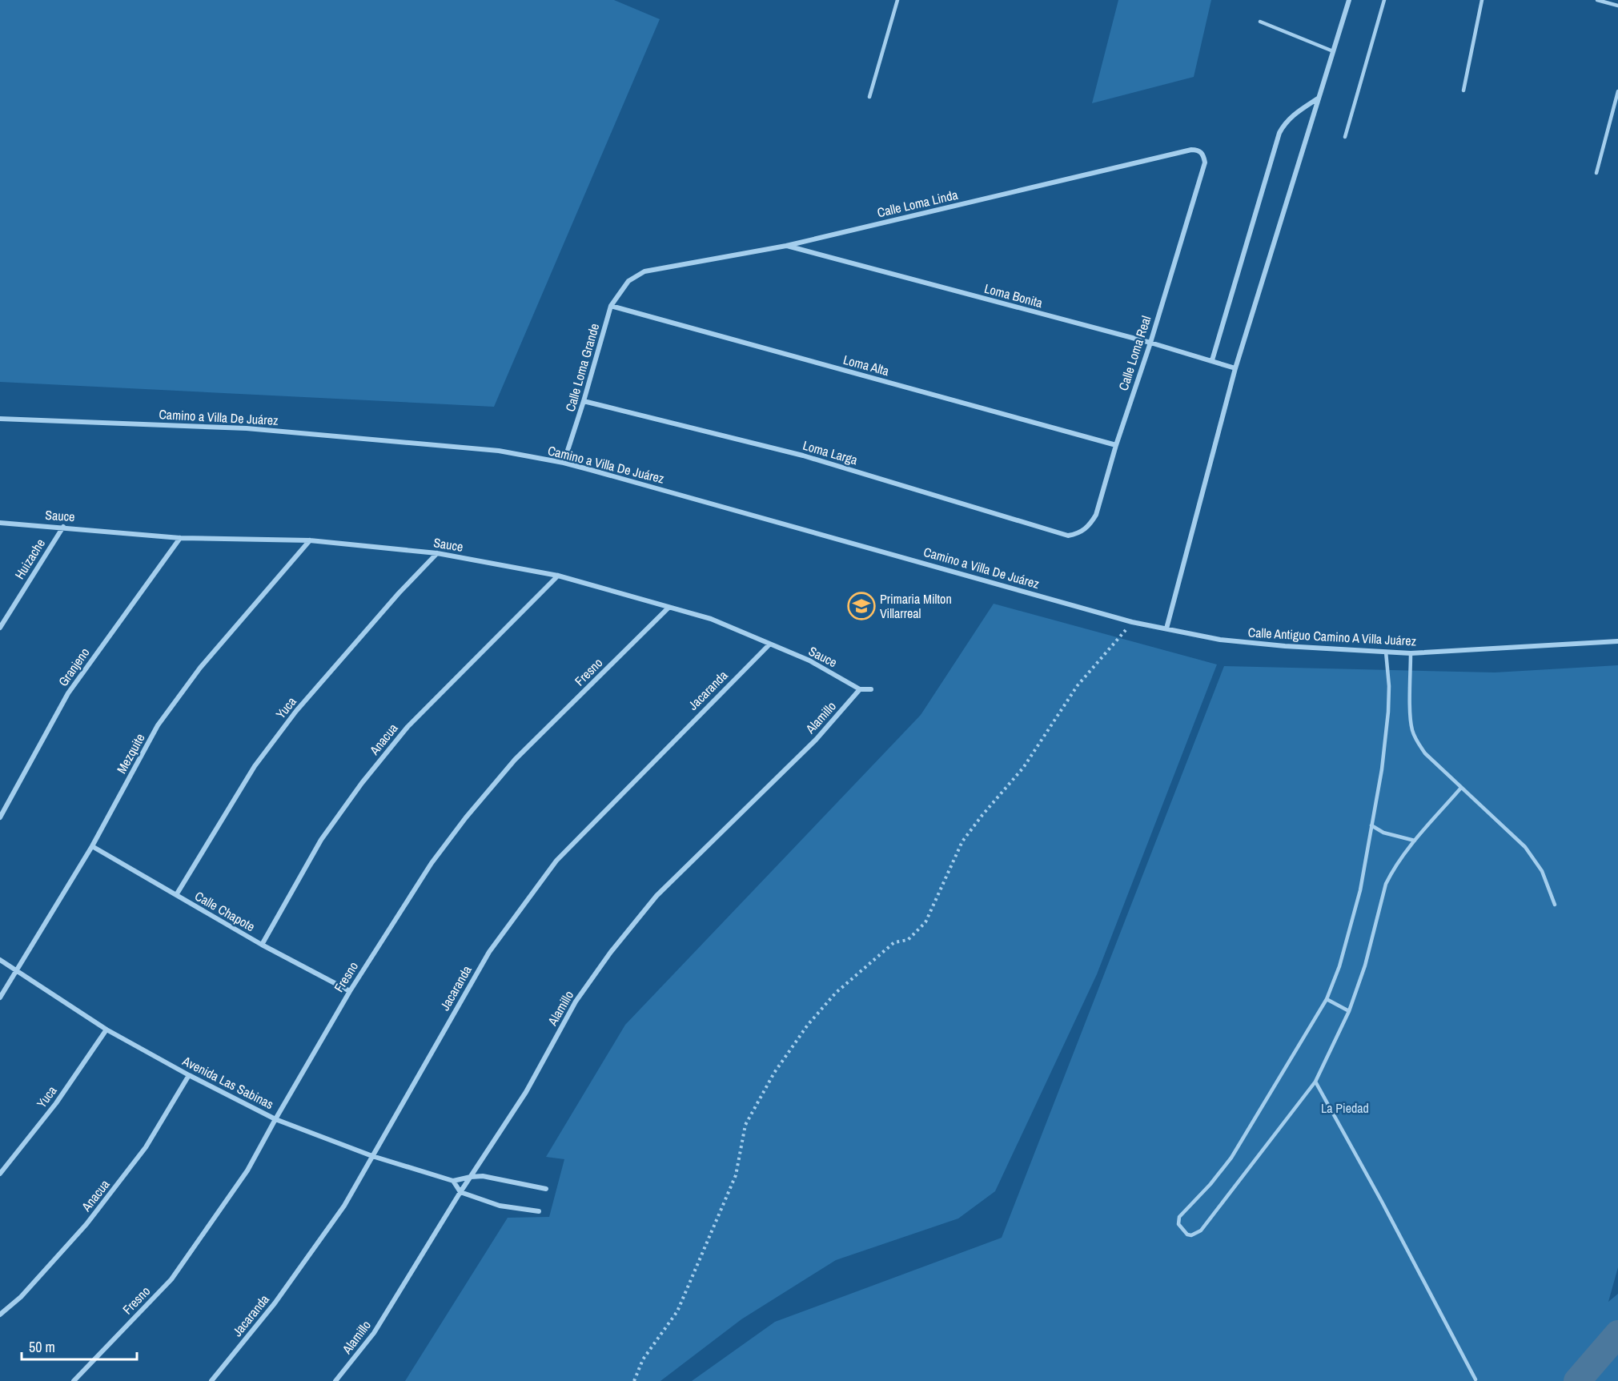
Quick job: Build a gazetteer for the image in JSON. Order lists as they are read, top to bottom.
{
  "streets": {
    "street": [
      "Calle Loma Linda",
      "Loma Bonita",
      "Calle Loma Real",
      "Loma Alta",
      "Calle Loma Grande",
      "Camino a Villa De Juárez",
      "Loma Larga",
      "Sauce",
      "Huizache",
      "Calle Antiguo Camino A Villa Juárez",
      "Granjeno",
      "Fresno",
      "Jacaranda",
      "Yuca",
      "Alamillo",
      "Anacua",
      "Mezquite",
      "Calle Chapote",
      "Avenida Las Sabinas"
    ]
  },
  "crossings": [
    ["Calle Loma Linda", "Loma Bonita"],
    ["Calle Loma Linda", "Calle Loma Real"],
    ["Calle Loma Linda", "Calle Loma Grande"],
    ["Loma Bonita", "Calle Loma Real"],
    ["Calle Loma Real", "Loma Alta"],
    ["Calle Loma Real", "Loma Larga"],
    ["Loma Alta", "Calle Loma Grande"],
    ["Calle Loma Grande", "Camino a Villa De Juárez"],
    ["Calle Loma Grande", "Loma Larga"],
    ["Camino a Villa De Juárez", "Calle Antiguo Camino A Villa Juárez"],
    ["Sauce", "Huizache"],
    ["Sauce", "Granjeno"],
    ["Sauce", "Fresno"],
    ["Sauce", "Jacaranda"],
    ["Sauce", "Yuca"],
    ["Sauce", "Alamillo"],
    ["Sauce", "Anacua"],
    ["Sauce", "Mezquite"],
    ["Fresno", "Calle Chapote"],
    ["Fresno", "Avenida Las Sabinas"],
    ["Jacaranda", "Avenida Las Sabinas"],
    ["Yuca", "Calle Chapote"],
    ["Yuca", "Avenida Las Sabinas"],
    ["Anacua", "Calle Chapote"],
    ["Anacua", "Avenida Las Sabinas"],
    ["Mezquite", "Calle Chapote"],
    ["Mezquite", "Avenida Las Sabinas"]
  ],
  "parks": ["La Piedad"],
  "places": {
    "school or university": ["Primaria Milton Villarreal"]
  },
  "scale_bar": "50 m"
}
